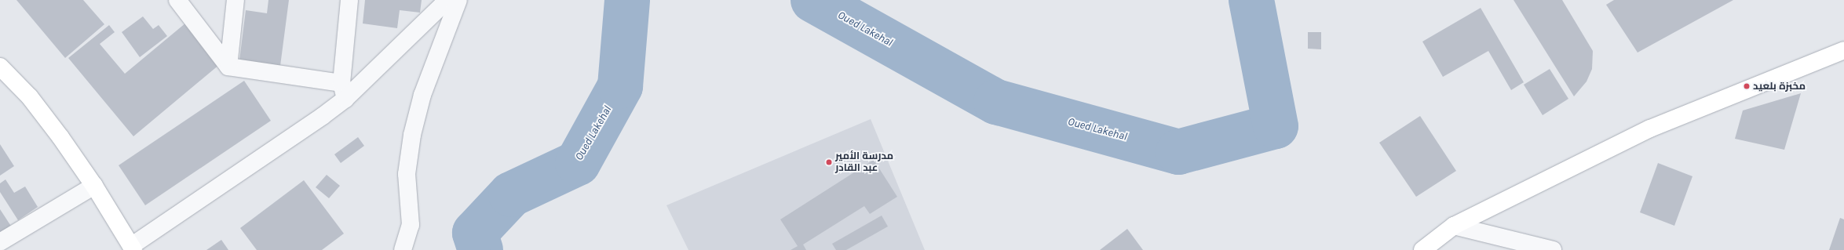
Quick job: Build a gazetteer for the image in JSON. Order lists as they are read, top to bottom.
{
  "water": ["Oued Lakehal"],
  "places": ["مخبزة بلعيد", "مدرسة الأمير عبد القادر"]
}
